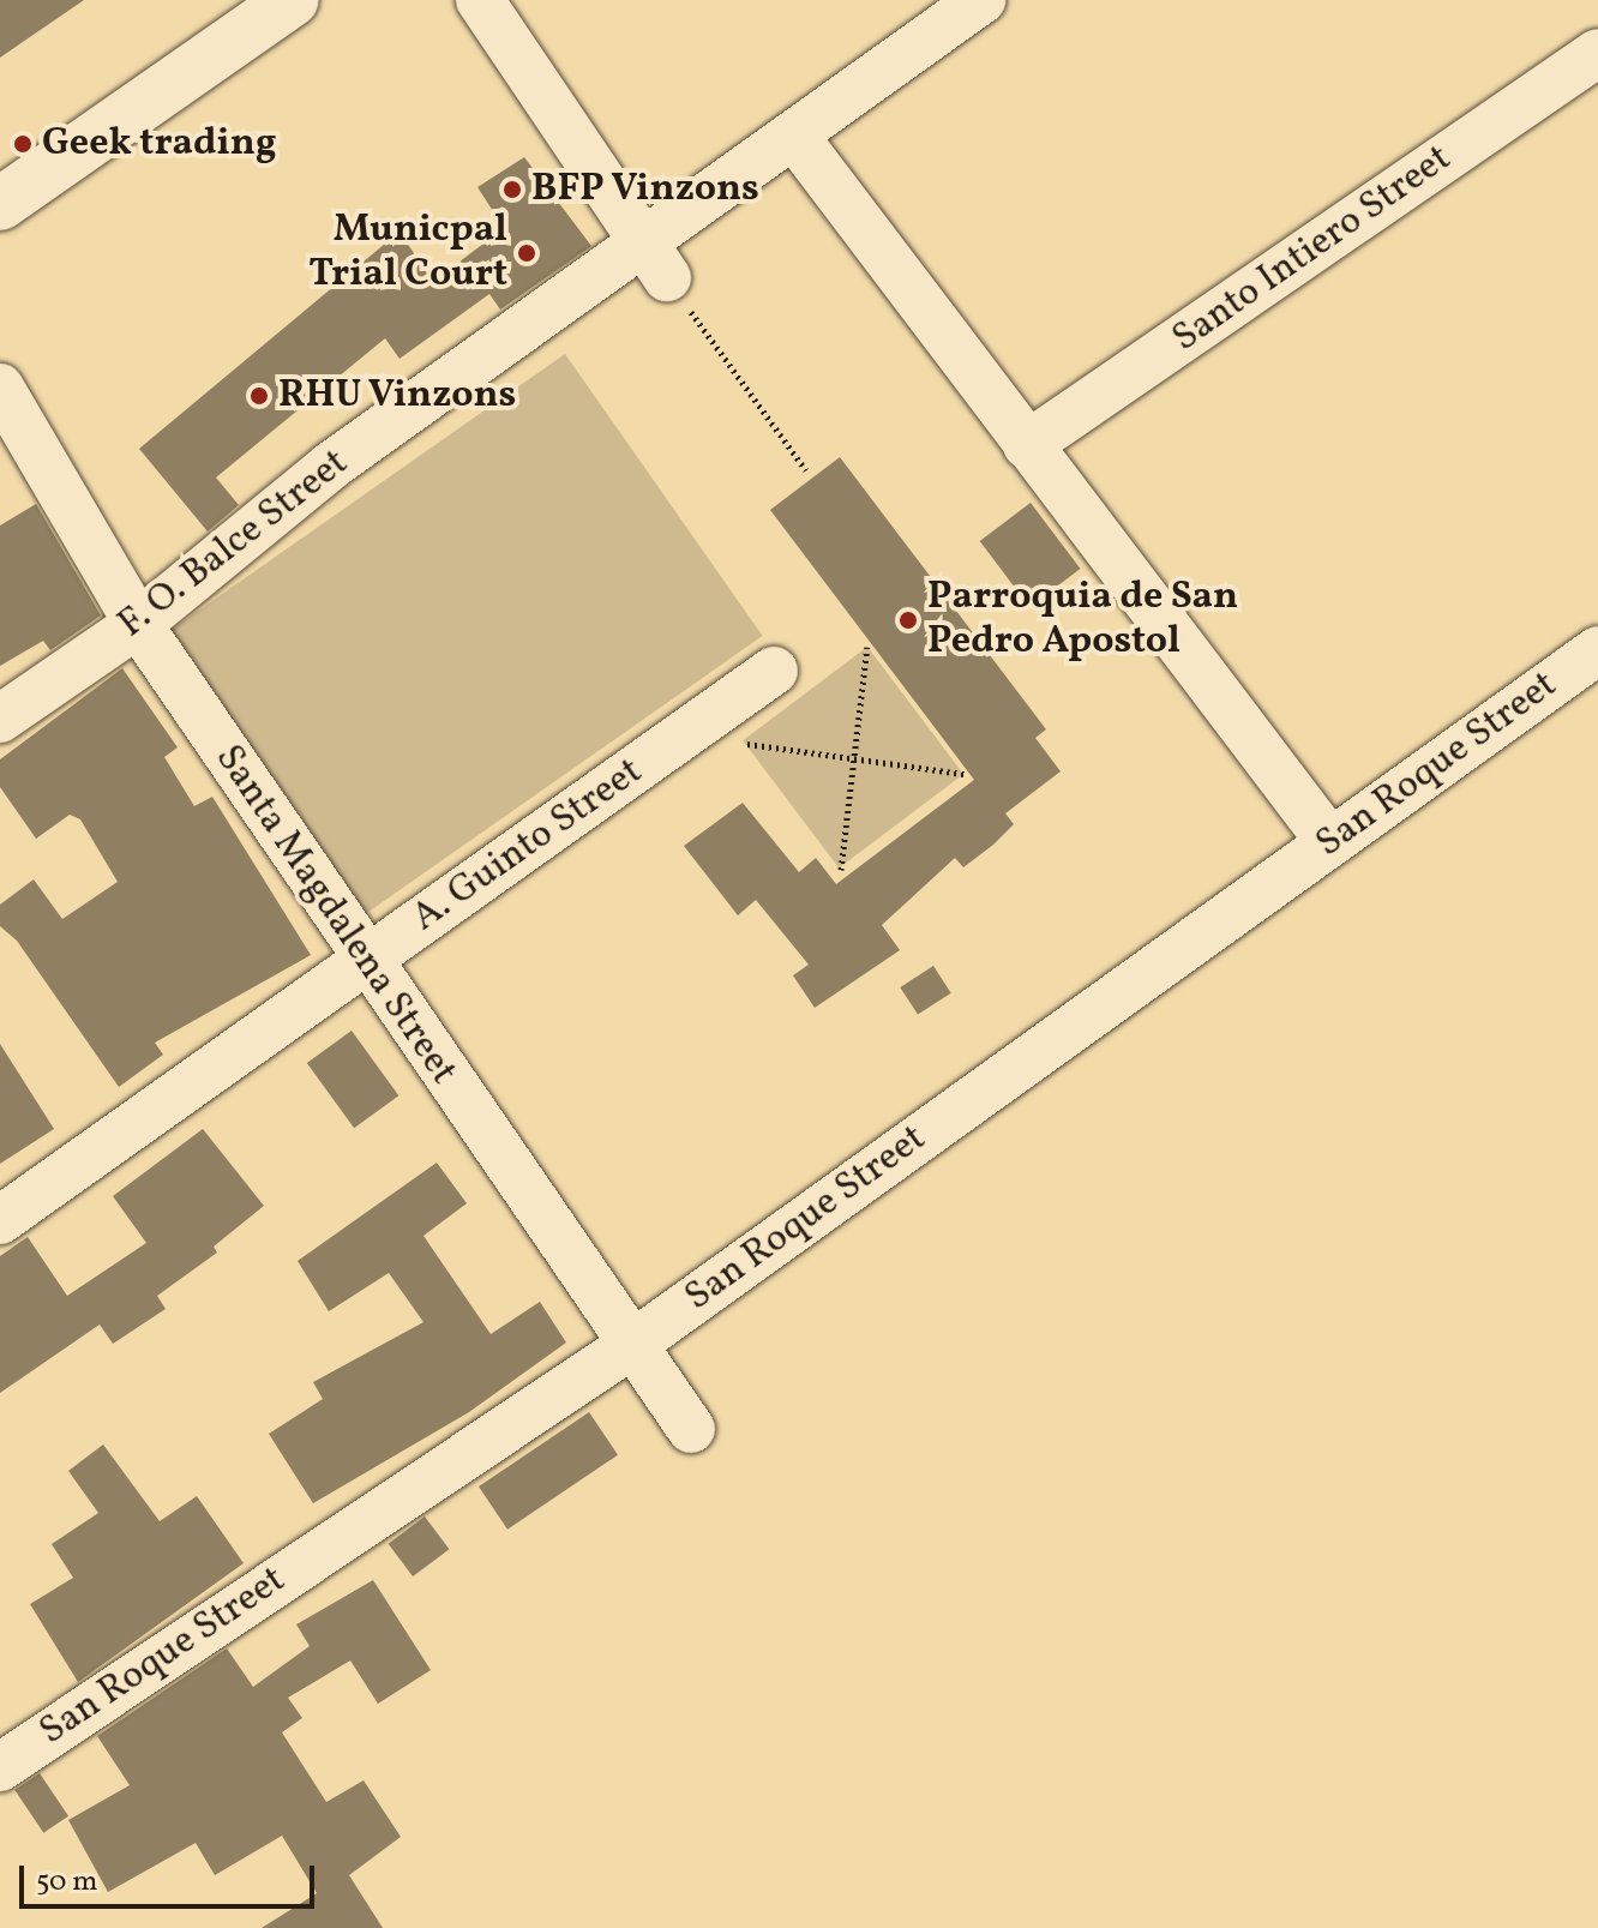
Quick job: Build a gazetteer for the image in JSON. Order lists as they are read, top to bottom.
{
  "streets": {
    "street": [
      "Santo Intiero Street",
      "F. O. Balce Street",
      "San Roque Street",
      "A. Guinto Street",
      "Santa Magdalena Street"
    ]
  },
  "crossings": [
    ["F. O. Balce Street", "Santa Magdalena Street"],
    ["San Roque Street", "Santa Magdalena Street"],
    ["A. Guinto Street", "Santa Magdalena Street"]
  ],
  "places": [
    "Geek trading",
    "BFP Vinzons",
    "Municpal Trial Court",
    "RHU Vinzons",
    "Parroquia de San Pedro Apostol"
  ],
  "scale_bar": "50 m"
}
